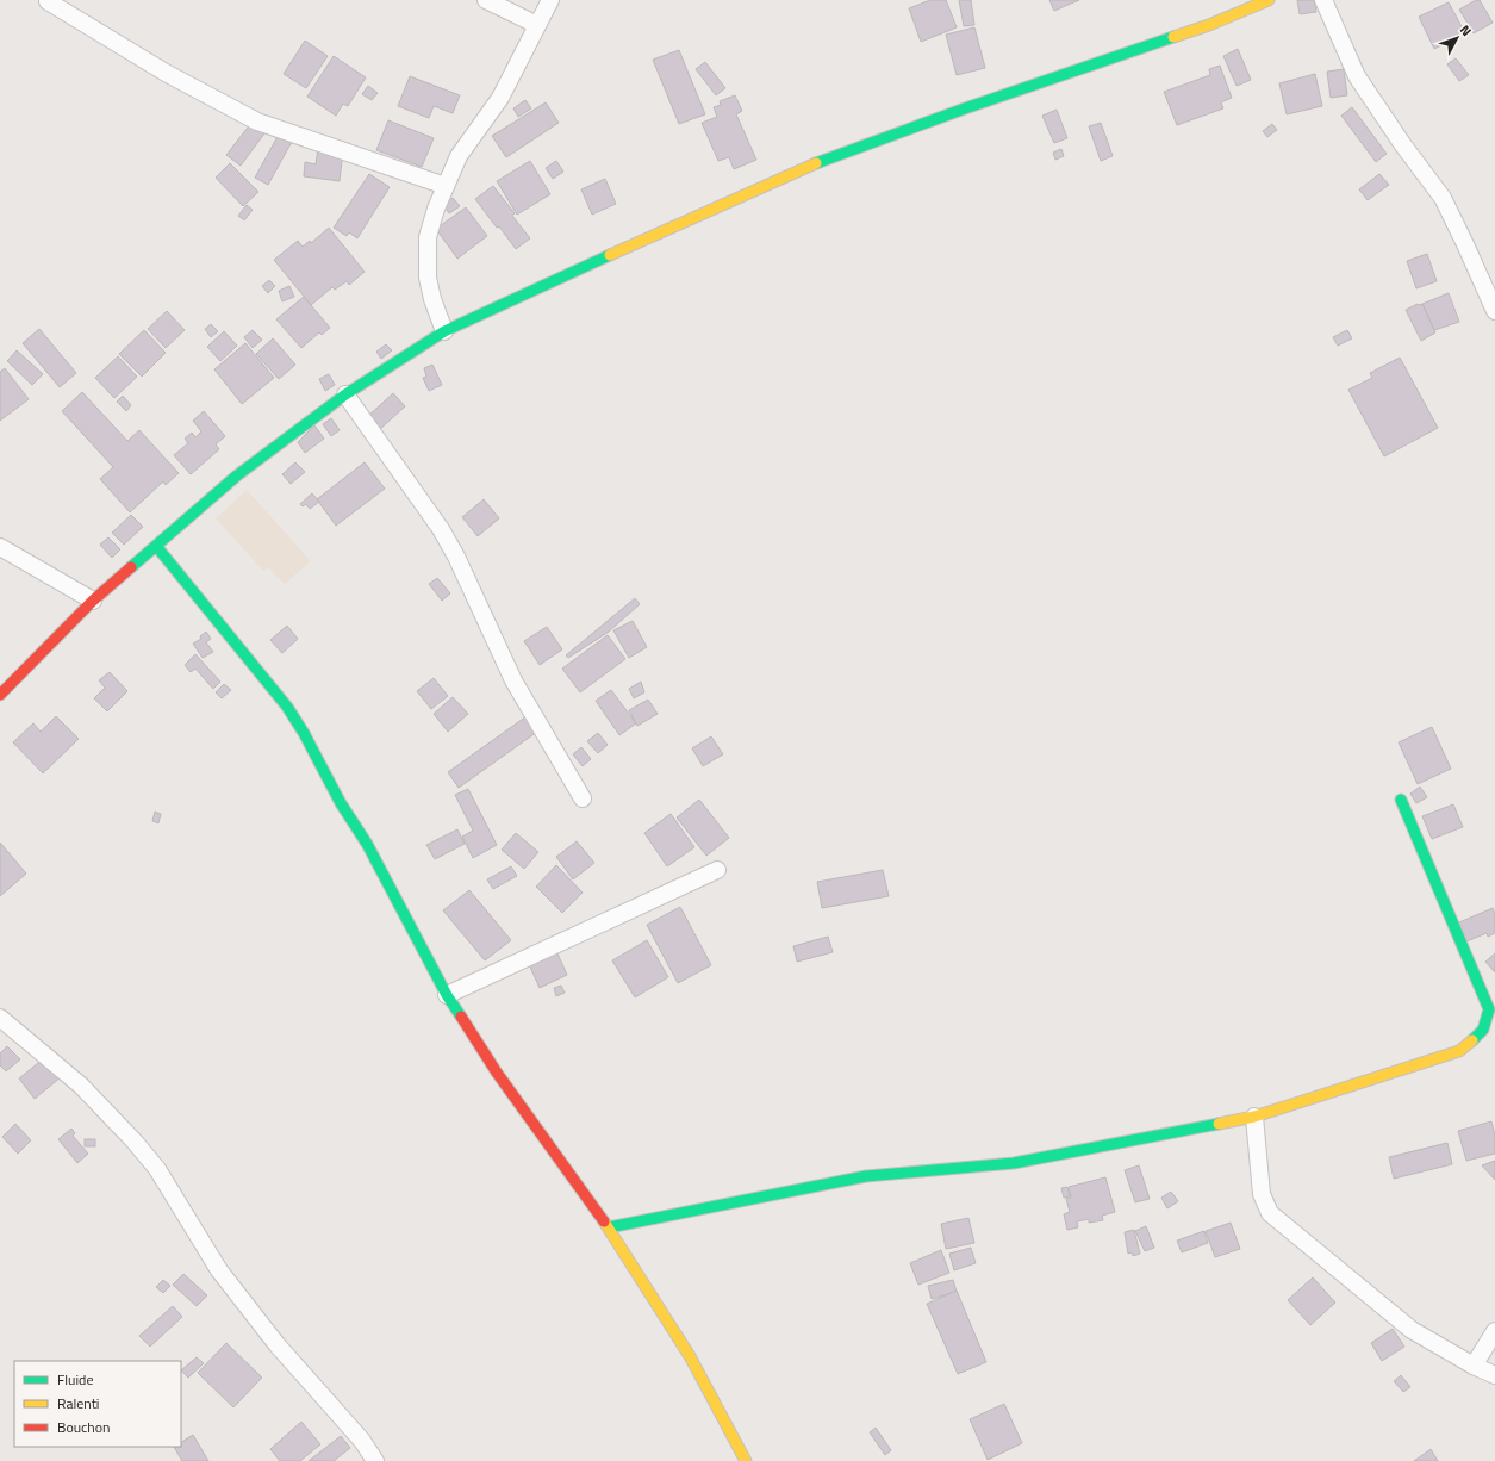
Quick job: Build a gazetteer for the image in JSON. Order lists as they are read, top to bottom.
{
  "legend": ["Fluide", "Ralenti", "Bouchon"],
  "north": "top right"
}
